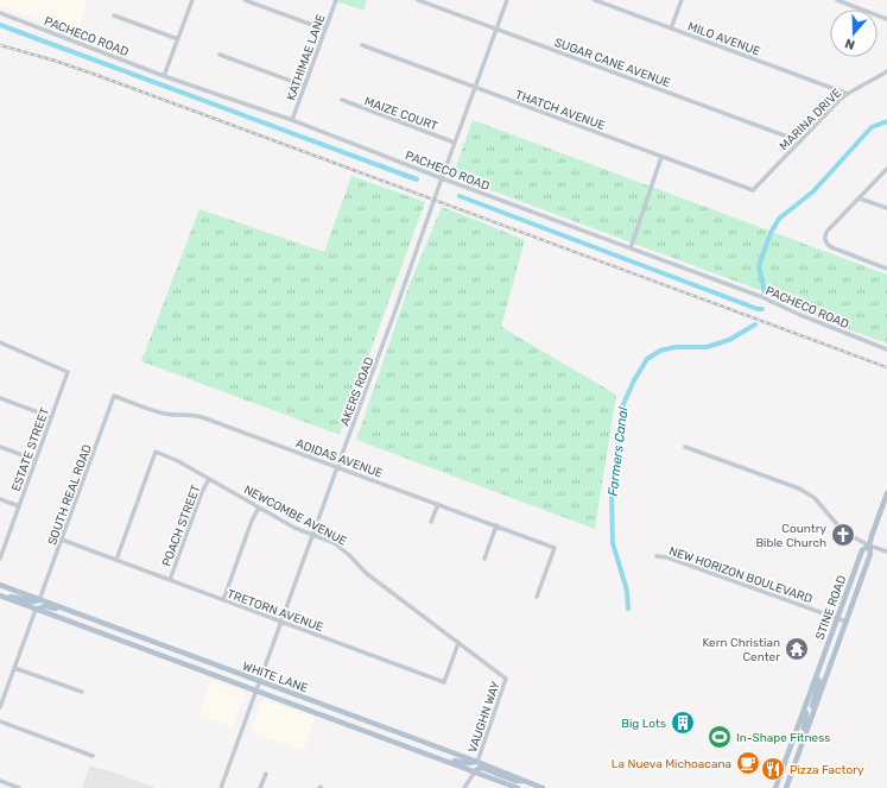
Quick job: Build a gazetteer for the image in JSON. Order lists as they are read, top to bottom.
{
  "streets": {
    "main road": ["STINE ROAD", "WHITE LANE"],
    "street": [
      "PACHECO ROAD",
      "MILO AVENUE",
      "KATHIMAE LANE",
      "SUGAR CANE AVENUE",
      "THATCH AVENUE",
      "MAIZE COURT",
      "MARINA DRIVE",
      "AKERS ROAD",
      "ESTATE STREET",
      "ADIDAS AVENUE",
      "SOUTH REAL ROAD",
      "NEWCOMBE AVENUE",
      "POACH STREET",
      "NEW HORIZON BOULEVARD",
      "TRETORN AVENUE",
      "VAUGHN WAY"
    ]
  },
  "crossings": [
    ["PACHECO ROAD", "KATHIMAE LANE"],
    ["PACHECO ROAD", "AKERS ROAD"],
    ["MILO AVENUE", "MARINA DRIVE"],
    ["SUGAR CANE AVENUE", "MARINA DRIVE"],
    ["SUGAR CANE AVENUE", "AKERS ROAD"],
    ["THATCH AVENUE", "MARINA DRIVE"],
    ["THATCH AVENUE", "AKERS ROAD"],
    ["MAIZE COURT", "AKERS ROAD"],
    ["AKERS ROAD", "ADIDAS AVENUE"],
    ["AKERS ROAD", "NEWCOMBE AVENUE"],
    ["AKERS ROAD", "TRETORN AVENUE"],
    ["AKERS ROAD", "WHITE LANE"],
    ["ADIDAS AVENUE", "SOUTH REAL ROAD"],
    ["SOUTH REAL ROAD", "TRETORN AVENUE"],
    ["SOUTH REAL ROAD", "WHITE LANE"],
    ["NEWCOMBE AVENUE", "POACH STREET"],
    ["NEWCOMBE AVENUE", "TRETORN AVENUE"],
    ["NEWCOMBE AVENUE", "VAUGHN WAY"],
    ["POACH STREET", "TRETORN AVENUE"],
    ["NEW HORIZON BOULEVARD", "STINE ROAD"],
    ["WHITE LANE", "VAUGHN WAY"]
  ],
  "water": ["Farmers Canal"],
  "places": {
    "church": ["Country Bible Church"],
    "temple": ["Kern Christian Center"],
    "building": ["Big Lots"],
    "sports": ["In-Shape Fitness"],
    "cafe": ["La Nueva Michoacana"],
    "restaurant": ["Pizza Factory"]
  },
  "north": "bottom"
}
